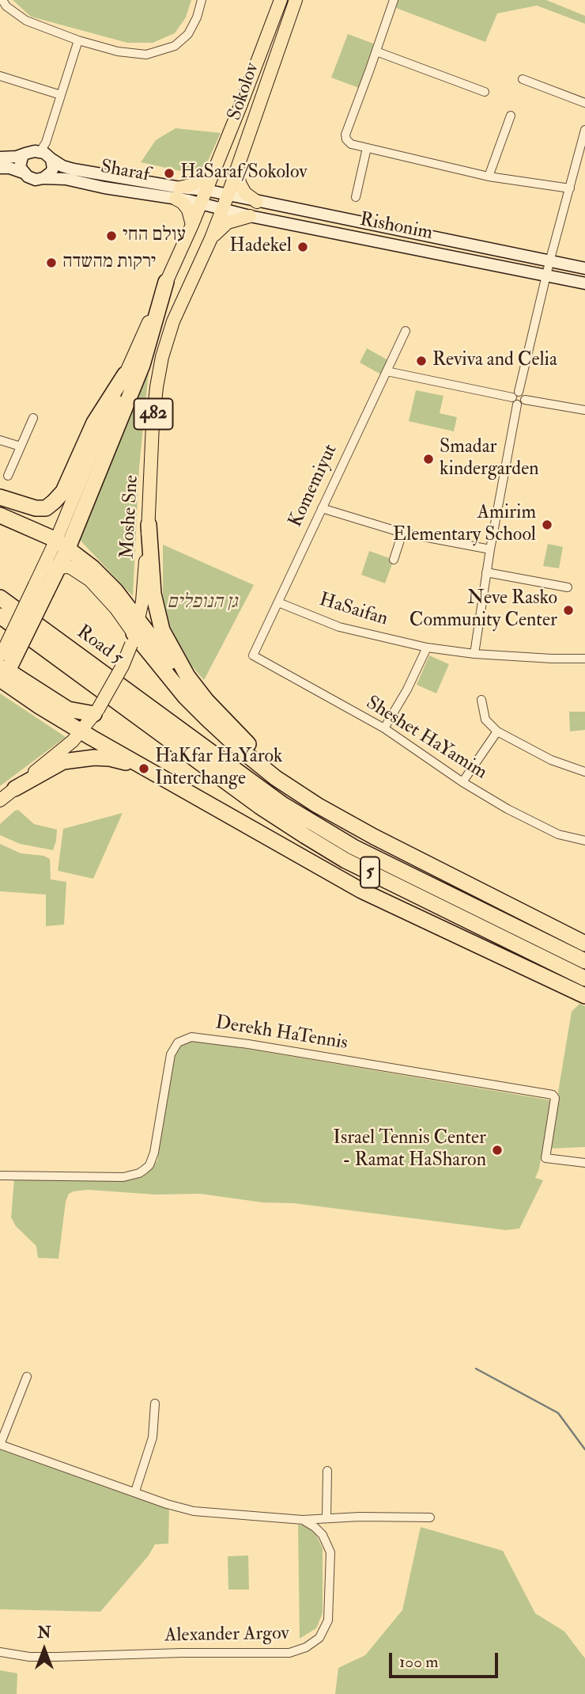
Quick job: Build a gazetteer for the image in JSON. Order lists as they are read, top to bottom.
{
  "streets": {
    "highway": ["Road 5", "5"],
    "main road": ["Sokolov", "482", "Moshe Sne"],
    "street": [
      "Sharaf",
      "Rishonim",
      "Komemiyut",
      "HaSaifan",
      "Sheshet HaYamim",
      "Derekh HaTennis",
      "Alexander Argov"
    ]
  },
  "crossings": [
    ["Sokolov", "Sharaf"],
    ["Sokolov", "Rishonim"],
    ["Sokolov", "482"],
    ["Sokolov", "Moshe Sne"],
    ["Sharaf", "Rishonim"],
    ["Sharaf", "482"],
    ["Rishonim", "482"],
    ["Rishonim", "Moshe Sne"],
    ["482", "Moshe Sne"],
    ["Komemiyut", "HaSaifan"],
    ["Komemiyut", "Sheshet HaYamim"]
  ],
  "parks": ["גן הנופלים"],
  "places": [
    "HaSaraf/Sokolov",
    "עולם החי",
    "Hadekel",
    "ירקות מהשדה",
    "Reviva and Celia",
    "Smadar kindergarden",
    "Amirim Elementary School",
    "Neve Rasko Community Center",
    "HaKfar HaYarok Interchange",
    "Israel Tennis Center - Ramat HaSharon"
  ],
  "scale_bar": "100 m",
  "north": "top"
}
